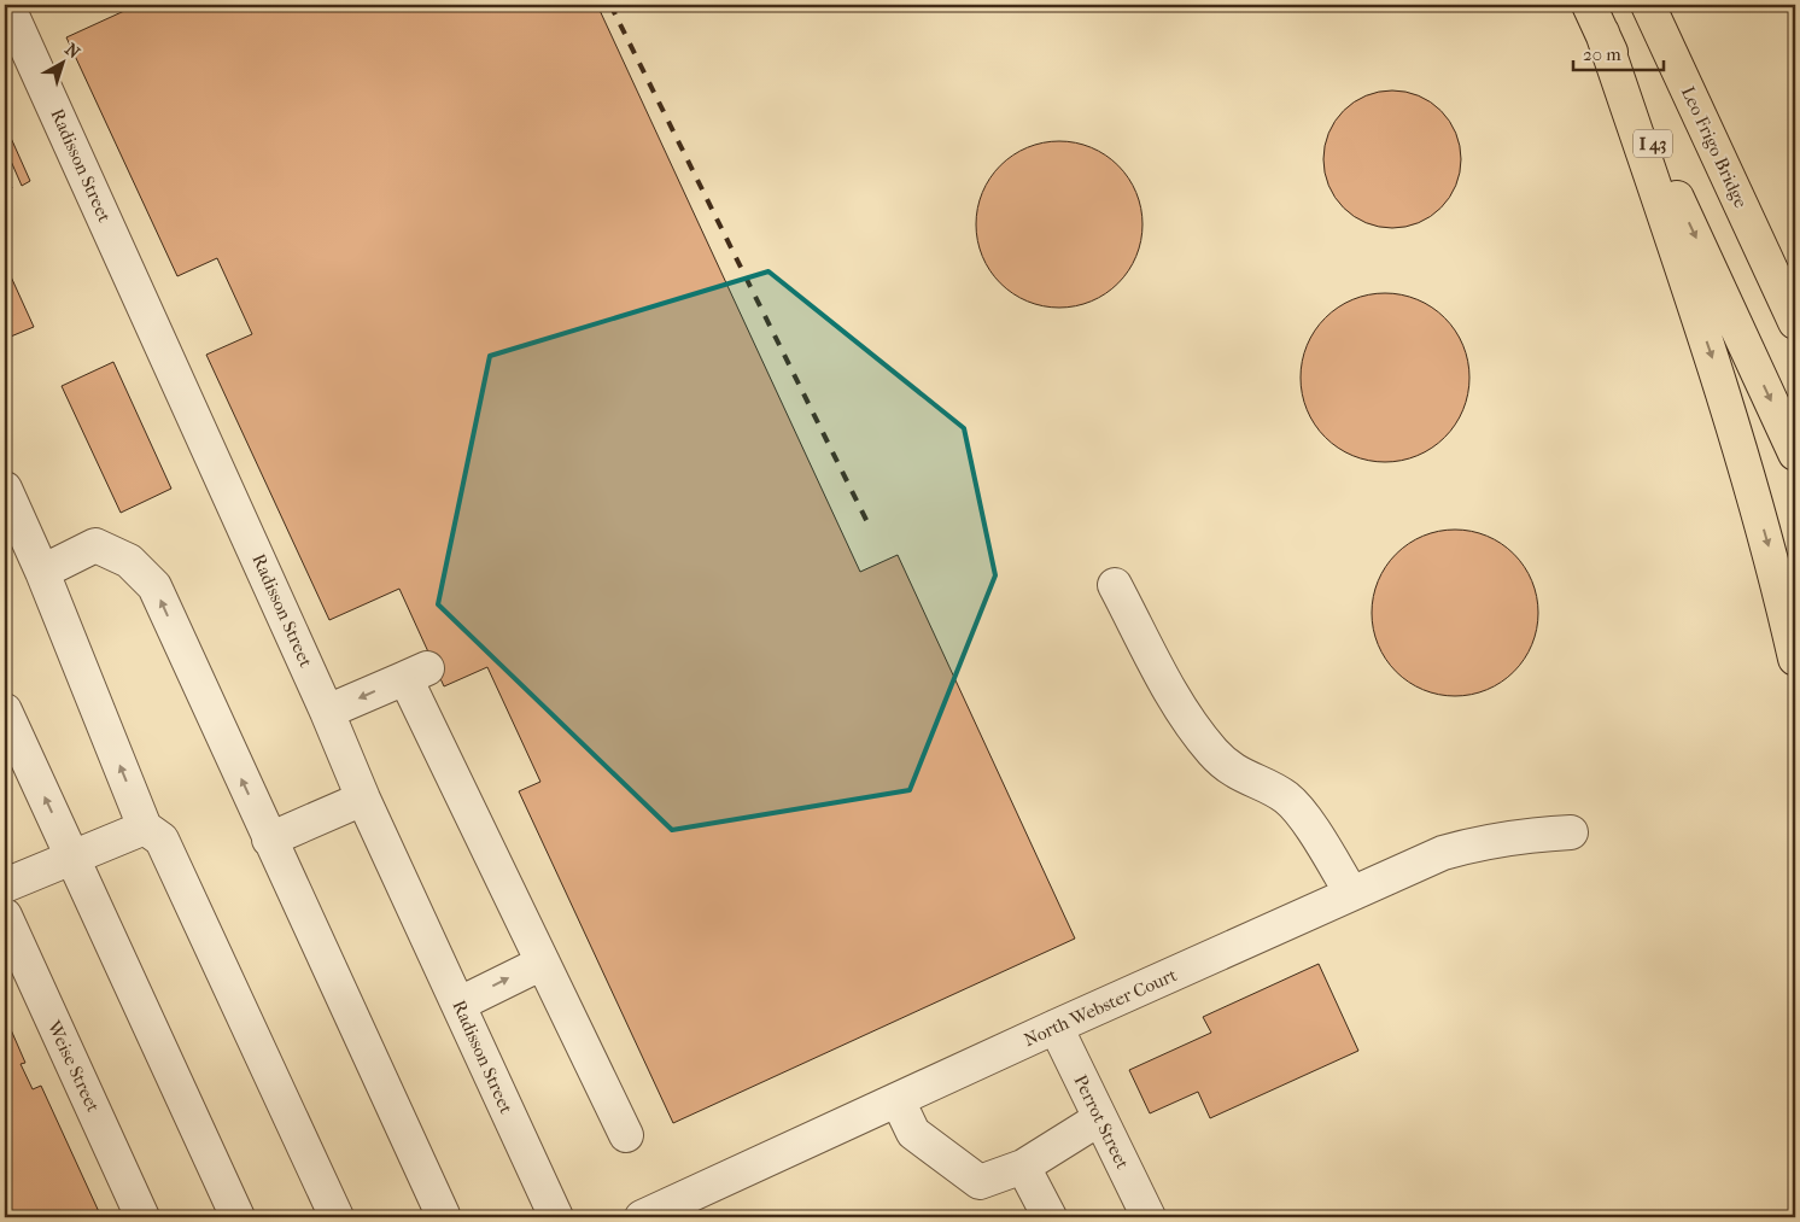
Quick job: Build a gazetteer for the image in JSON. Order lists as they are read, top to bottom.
{
  "streets": {
    "highway": ["Leo Frigo Bridge"],
    "street": [
      "Radisson Street",
      "North Webster Court",
      "Weise Street",
      "Perrot Street"
    ]
  },
  "crossings": [
    ["North Webster Court", "Perrot Street"]
  ],
  "scale_bar": "20 m",
  "north": "top right"
}
